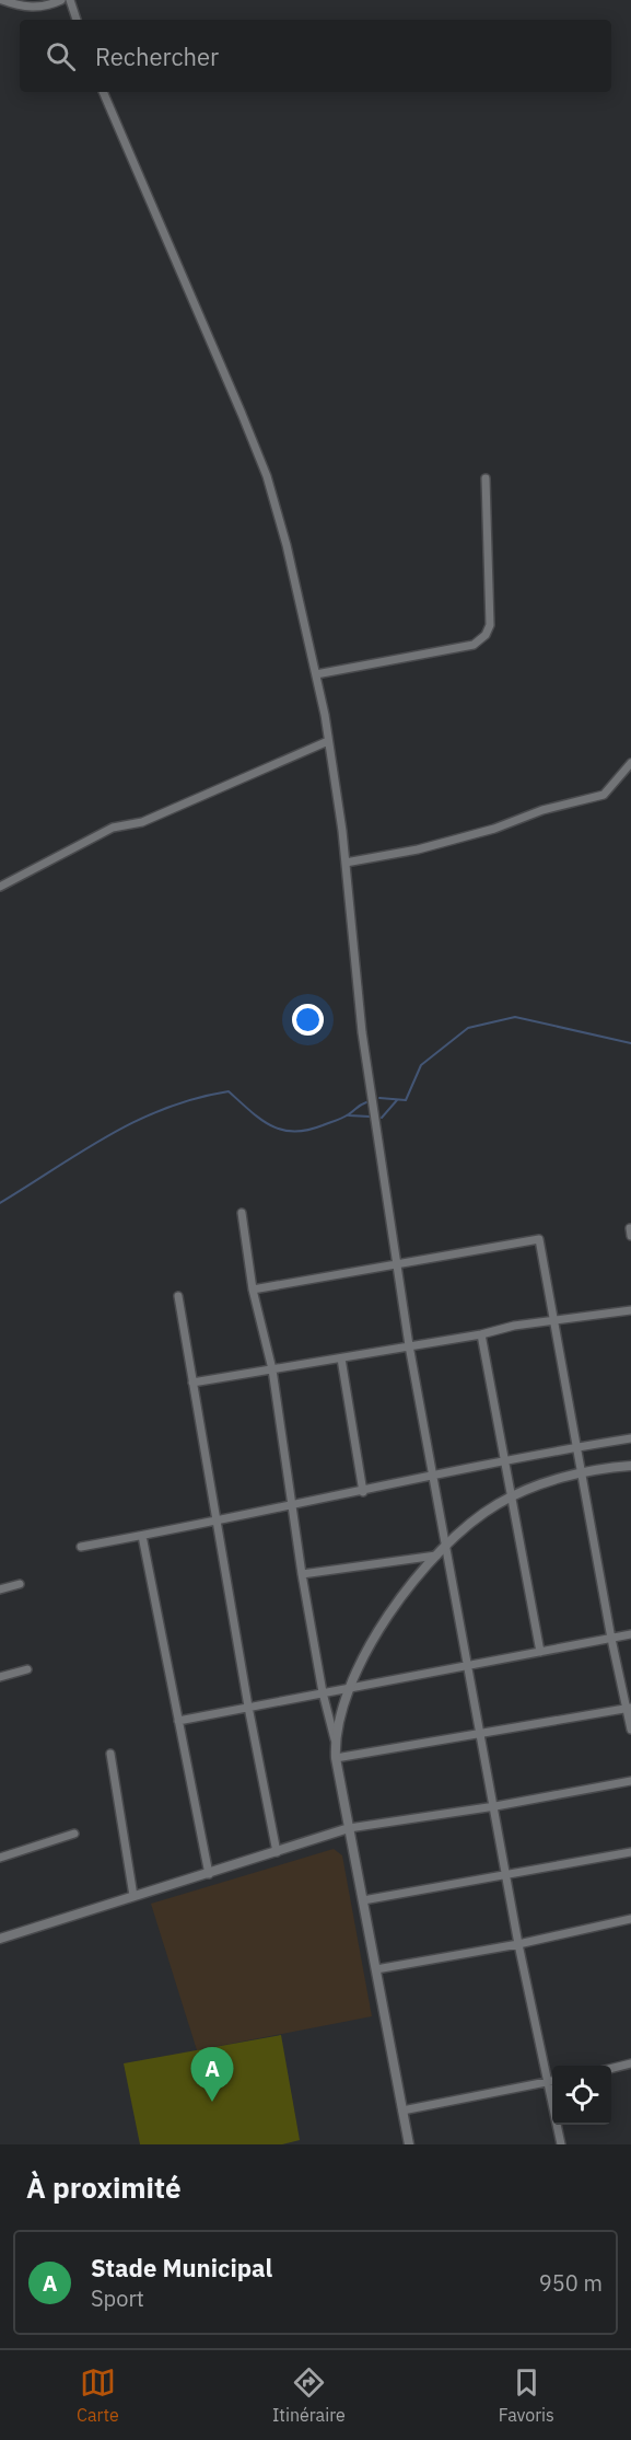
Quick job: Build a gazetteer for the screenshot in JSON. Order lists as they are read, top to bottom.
{
  "page": {
    "search": "Rechercher",
    "pins": "A",
    "heading": "À proximité",
    "list": [
      {
        "mark": "A",
        "name": "Stade Municipal",
        "note": "Sport",
        "value": "950 m"
      }
    ],
    "nav": ["Carte", "Itinéraire", "Favoris"]
  }
}
